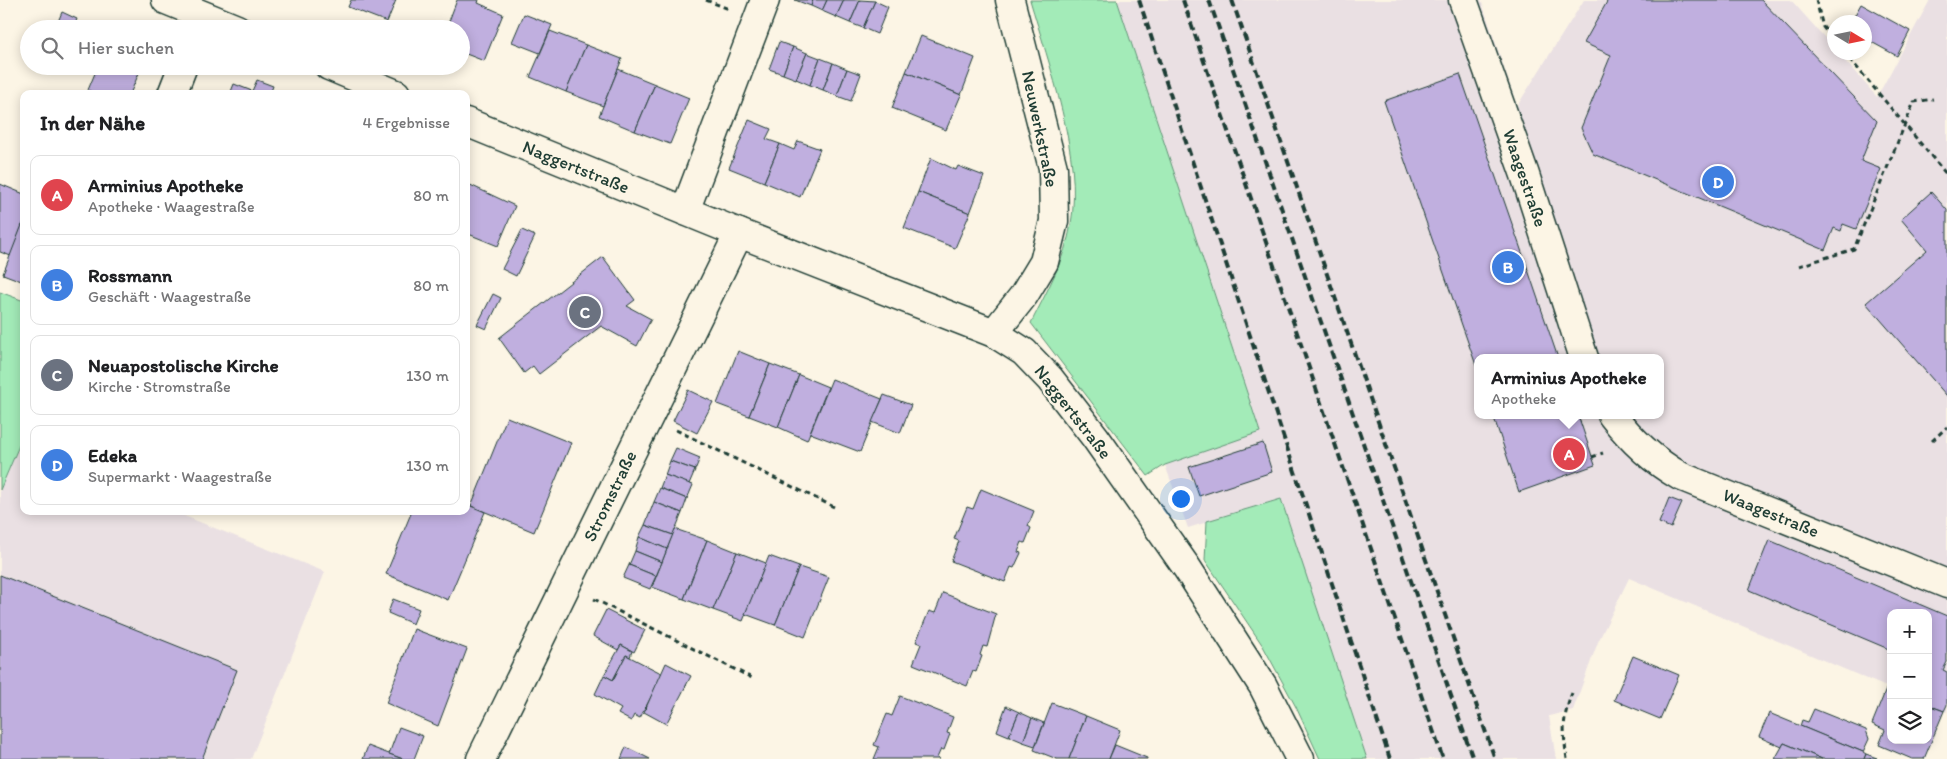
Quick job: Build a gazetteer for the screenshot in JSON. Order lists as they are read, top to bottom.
{
  "streets": {
    "street": [
      "Neuwerkstraße",
      "Naggertstraße",
      "Waagestraße",
      "Stromstraße"
    ]
  },
  "crossings": [
    ["Neuwerkstraße", "Naggertstraße"],
    ["Naggertstraße", "Stromstraße"]
  ],
  "north": "right",
  "page": {
    "search": "Hier suchen",
    "heading": ["In der Nähe", "4 Ergebnisse"],
    "list": [
      {
        "mark": "A",
        "name": "Arminius Apotheke",
        "note": "Apotheke · Waagestraße",
        "value": "80 m"
      },
      {
        "mark": "B",
        "name": "Rossmann",
        "note": "Geschäft · Waagestraße",
        "value": "80 m"
      },
      {
        "mark": "C",
        "name": "Neuapostolische Kirche",
        "note": "Kirche · Stromstraße",
        "value": "130 m"
      },
      {
        "mark": "D",
        "name": "Edeka",
        "note": "Supermarkt · Waagestraße",
        "value": "130 m"
      }
    ],
    "pins": [
      "D",
      "B",
      "C",
      "A"
    ],
    "popup": ["Arminius Apotheke", "Apotheke"],
    "map_buttons": ["+", "−"]
  }
}
